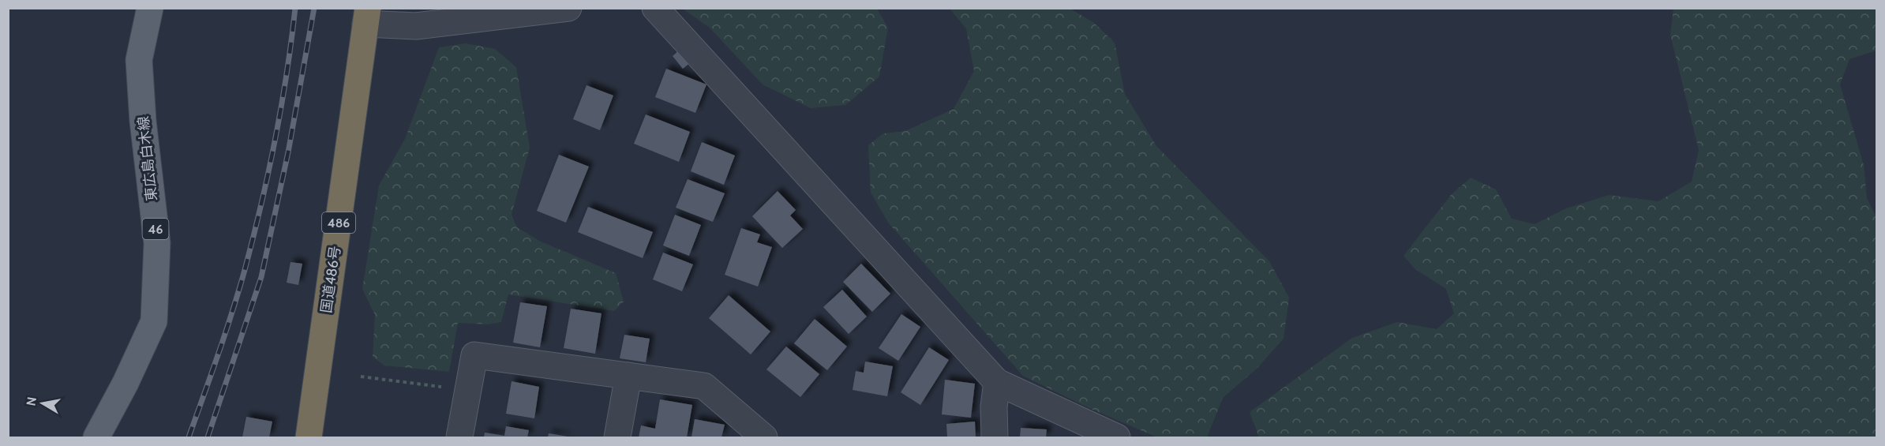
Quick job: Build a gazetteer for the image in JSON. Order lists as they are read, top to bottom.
{
  "streets": {
    "highway": ["486", "国道486号"],
    "main road": ["東広島白木線", "46"]
  },
  "north": "left"
}
